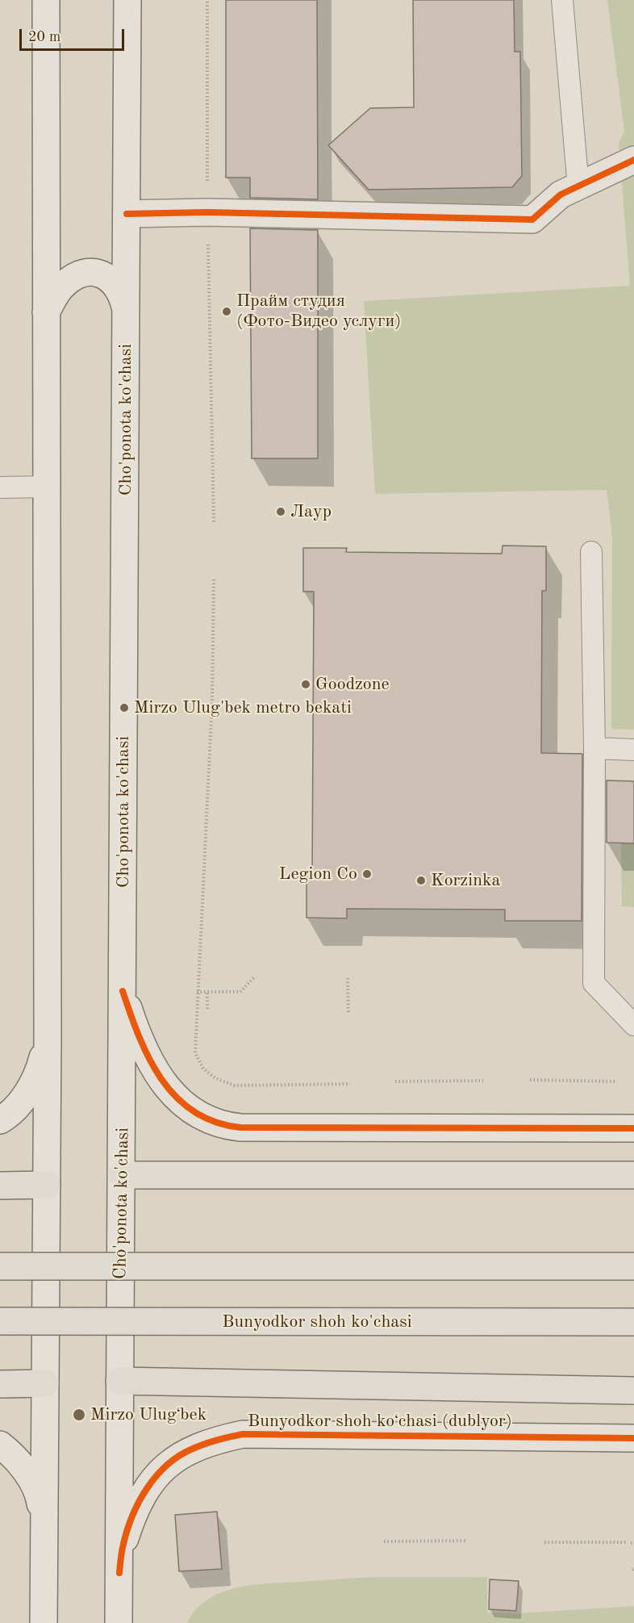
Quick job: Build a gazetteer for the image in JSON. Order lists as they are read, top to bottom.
{
  "streets": {
    "main road": ["Cho'ponota ko'chasi", "Bunyodkor shoh ko'chasi", "Bunyodkor shoh koʻchasi (dublyor)"]
  },
  "crossings": [
    ["Cho'ponota ko'chasi", "Bunyodkor shoh koʻchasi (dublyor)"]
  ],
  "places": [
    "Прайм студия (Фото-Видео услуги)",
    "Лаур",
    "Goodzone",
    "Mirzo Ulug'bek metro bekati",
    "Legion Co",
    "Korzinka",
    "Mirzo Ulugʻbek"
  ],
  "scale_bar": "20 m"
}
